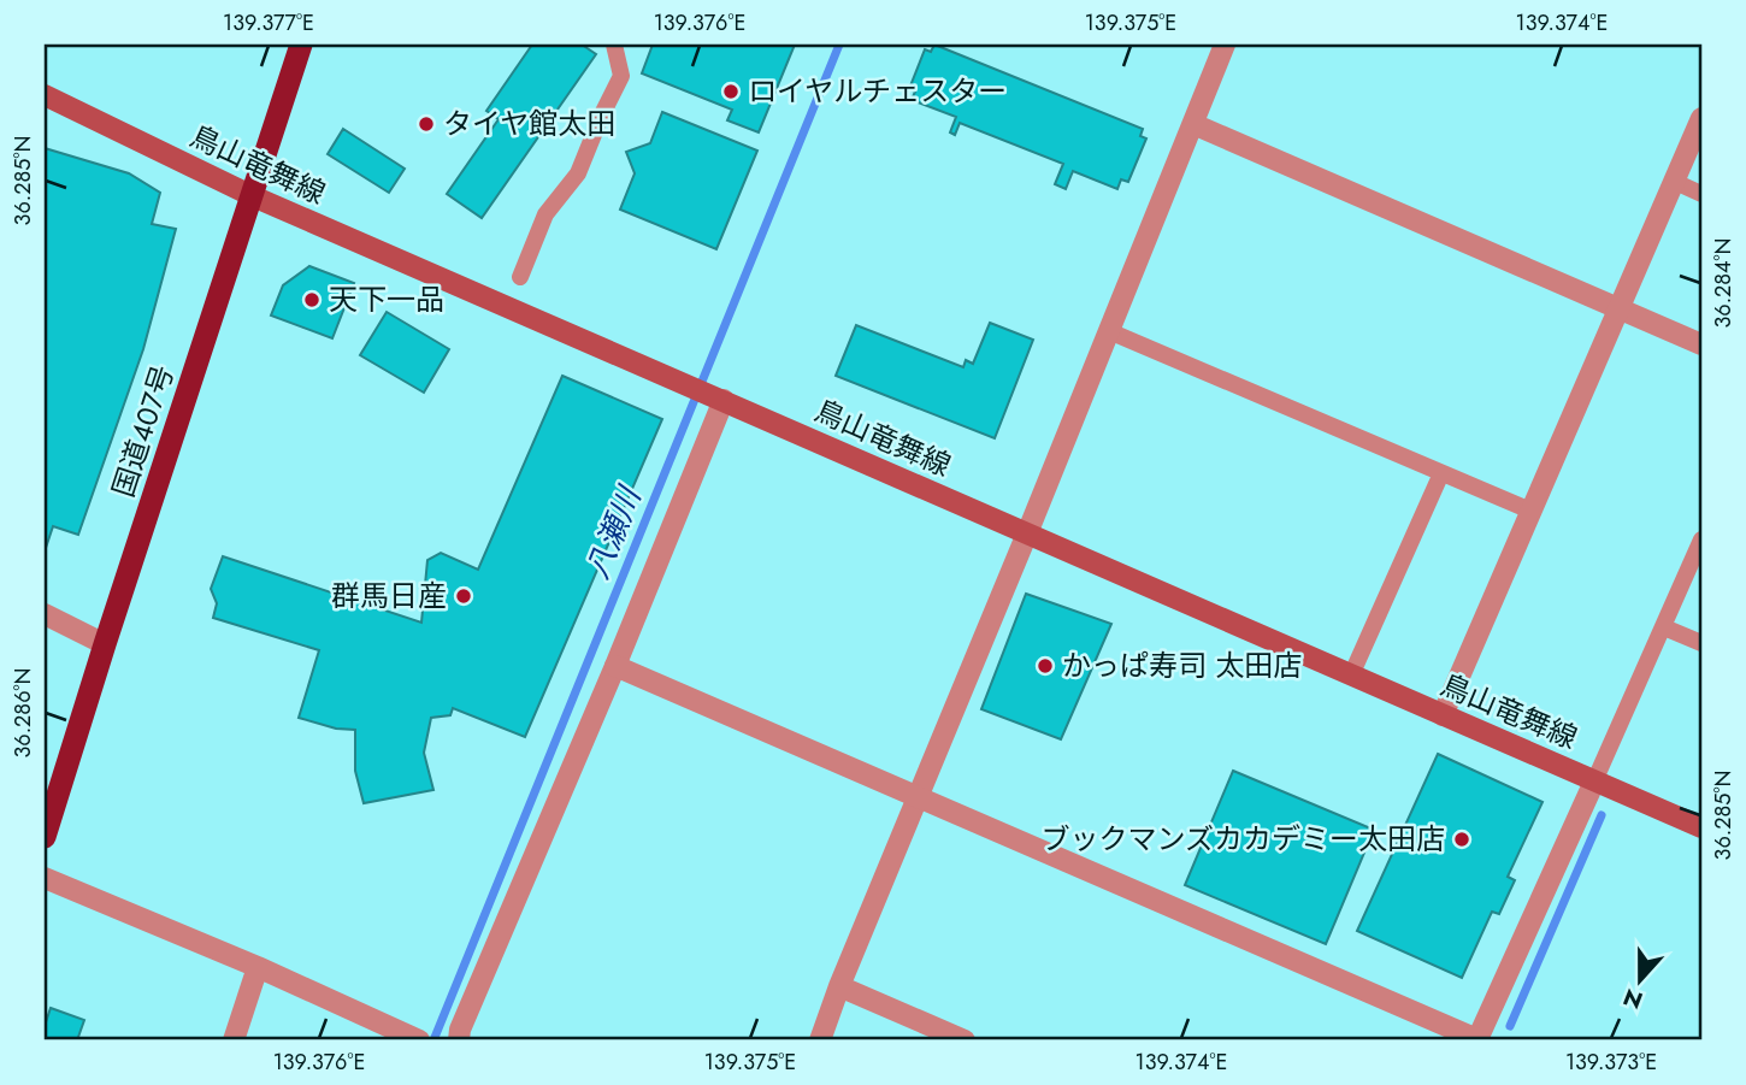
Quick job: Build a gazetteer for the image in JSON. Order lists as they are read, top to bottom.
{
  "streets": {
    "highway": ["国道407号"],
    "main road": ["鳥山竜舞線"]
  },
  "crossings": [
    ["鳥山竜舞線", "国道407号"]
  ],
  "water": ["八瀬川"],
  "places": [
    "ロイヤルチェスター",
    "タイヤ館太田",
    "天下一品",
    "群馬日産",
    "かっぱ寿司 太田店",
    "ブックマンズカカデミー太田店"
  ],
  "north": "bottom",
  "coordinates": [
    "139.377°E",
    "139.376°E",
    "139.375°E",
    "139.374°E",
    "36.285°N",
    "36.284°N",
    "36.286°N",
    "139.373°E"
  ]
}
